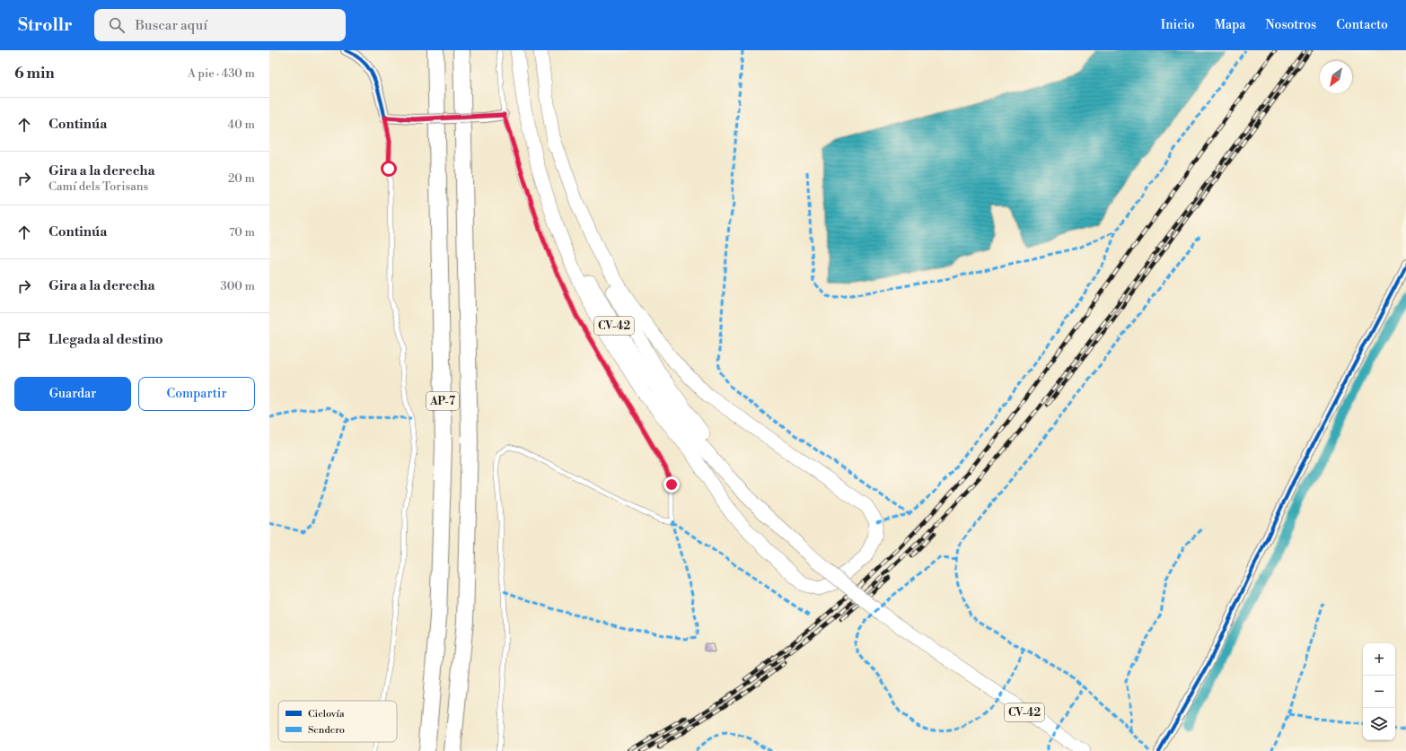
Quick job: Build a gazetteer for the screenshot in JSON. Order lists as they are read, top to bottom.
{
  "streets": {
    "highway": ["AP-7"],
    "main road": ["CV-42"]
  },
  "legend": ["Ciclovía", "Sendero"],
  "north": "bottom left",
  "page": {
    "header": "Strollr",
    "search": "Buscar aquí",
    "nav": [
      "Inicio",
      "Mapa",
      "Nosotros",
      "Contacto"
    ],
    "heading": ["6 min", "A pie · 430 m"],
    "list": [
      ["Continúa", "40 m"],
      ["Gira a la derecha", "Camí dels Torisans", "20 m"],
      ["Continúa", "70 m"],
      ["Gira a la derecha", "300 m"],
      "Llegada al destino"
    ],
    "buttons": ["Guardar", "Compartir"],
    "map_buttons": ["+", "−"]
  }
}
